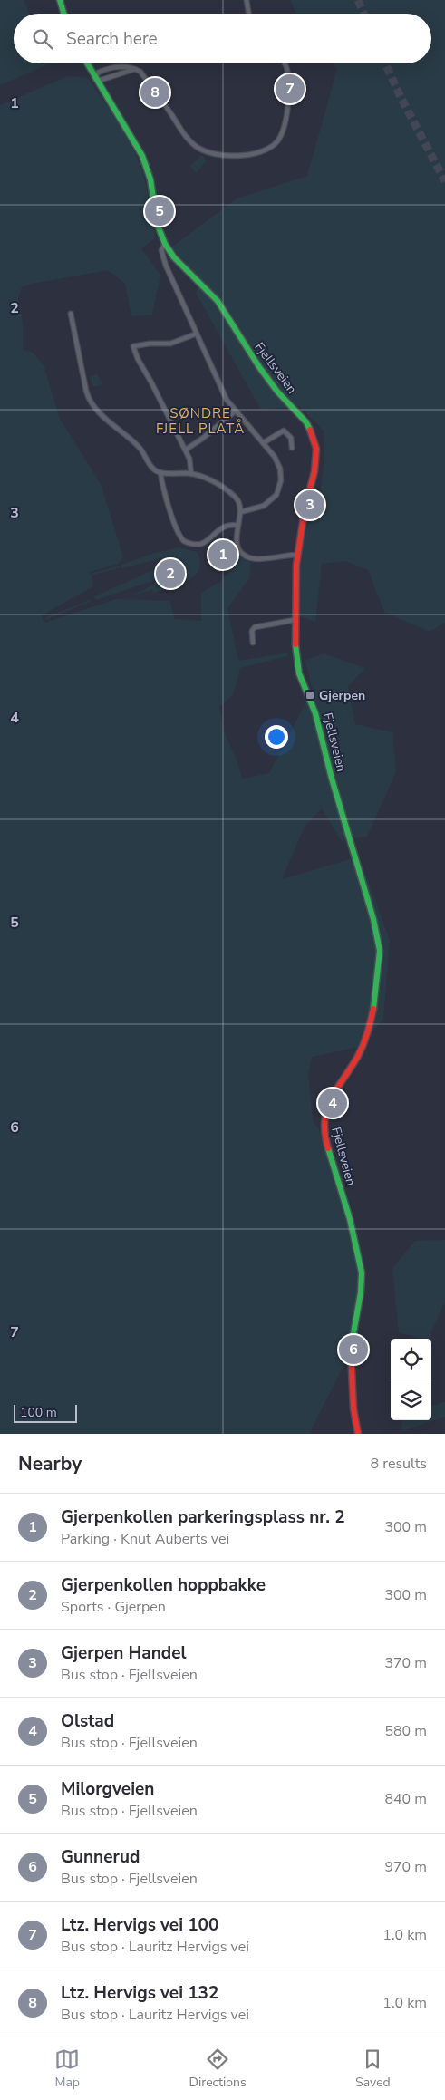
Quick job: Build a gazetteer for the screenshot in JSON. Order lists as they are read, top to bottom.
{
  "streets": {
    "main road": ["Fjellsveien"]
  },
  "districts": ["SØNDRE FJELL PLATÅ"],
  "places": {
    "transit": ["Gjerpen"]
  },
  "scale_bar": "100 m",
  "page": {
    "search": "Search here",
    "pins": [
      "7",
      "8",
      "5",
      "3",
      "1",
      "2",
      "4",
      "6"
    ],
    "scale": "100 m",
    "heading": ["Nearby", "8 results"],
    "list": [
      {
        "mark": "1",
        "name": "Gjerpenkollen parkeringsplass nr. 2",
        "note": "Parking · Knut Auberts vei",
        "value": "300 m"
      },
      {
        "mark": "2",
        "name": "Gjerpenkollen hoppbakke",
        "note": "Sports · Gjerpen",
        "value": "300 m"
      },
      {
        "mark": "3",
        "name": "Gjerpen Handel",
        "note": "Bus stop · Fjellsveien",
        "value": "370 m"
      },
      {
        "mark": "4",
        "name": "Olstad",
        "note": "Bus stop · Fjellsveien",
        "value": "580 m"
      },
      {
        "mark": "5",
        "name": "Milorgveien",
        "note": "Bus stop · Fjellsveien",
        "value": "840 m"
      },
      {
        "mark": "6",
        "name": "Gunnerud",
        "note": "Bus stop · Fjellsveien",
        "value": "970 m"
      },
      {
        "mark": "7",
        "name": "Ltz. Hervigs vei 100",
        "note": "Bus stop · Lauritz Hervigs vei",
        "value": "1.0 km"
      },
      {
        "mark": "8",
        "name": "Ltz. Hervigs vei 132",
        "note": "Bus stop · Lauritz Hervigs vei",
        "value": "1.0 km"
      }
    ],
    "nav": ["Map", "Directions", "Saved"]
  },
  "grid": {
    "rows": [
      "1",
      "2",
      "3",
      "4",
      "5",
      "6",
      "7"
    ]
  }
}
